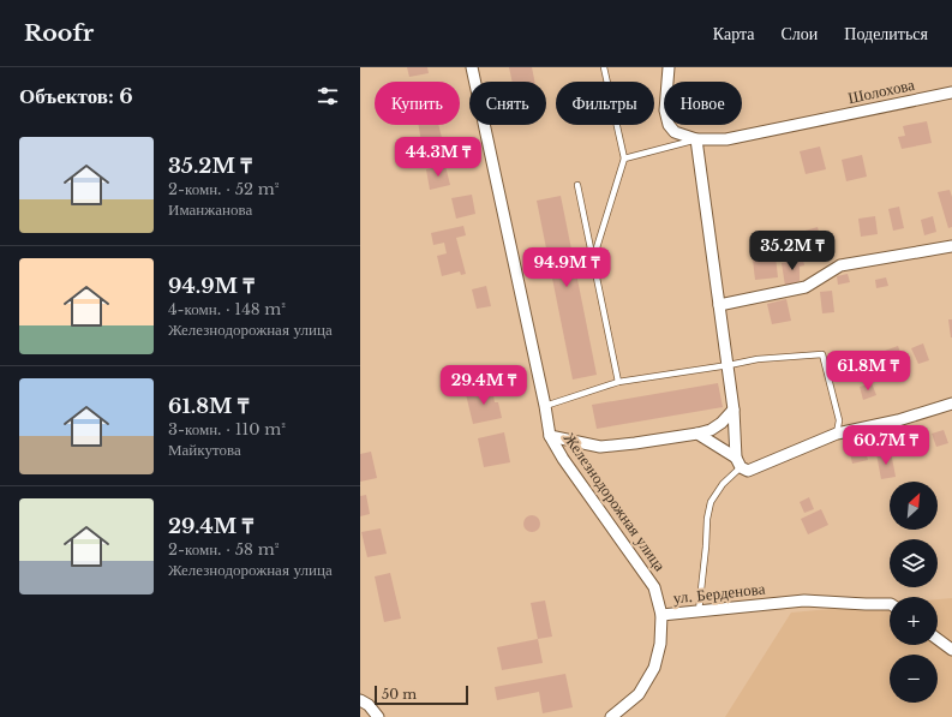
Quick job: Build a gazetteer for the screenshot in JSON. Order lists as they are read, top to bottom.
{
  "streets": {
    "street": ["Шолохова", "Железнодорожная улица", "ул. Берденова"]
  },
  "crossings": [
    ["Железнодорожная улица", "ул. Берденова"]
  ],
  "scale_bar": "50 m",
  "north": "top right",
  "page": {
    "header": "Roofr",
    "nav": ["Карта", "Слои", "Поделиться"],
    "heading": "Объектов: 6",
    "chip": [
      "Купить",
      "Снять",
      "Фильтры",
      "Новое"
    ],
    "list": [
      {
        "name": "35.2M ₸",
        "note": "2-комн. · 52 m² · Иманжанова"
      },
      {
        "name": "94.9M ₸",
        "note": "4-комн. · 148 m² · Железнодорожная улица"
      },
      {
        "name": "61.8M ₸",
        "note": "3-комн. · 110 m² · Майкутова"
      },
      {
        "name": "29.4M ₸",
        "note": "2-комн. · 58 m² · Железнодорожная улица"
      }
    ],
    "price": [
      "44.3M ₸",
      "35.2M ₸",
      "94.9M ₸",
      "61.8M ₸",
      "29.4M ₸",
      "60.7M ₸"
    ],
    "map_buttons": ["+", "−"],
    "scale": "50 m"
  }
}
